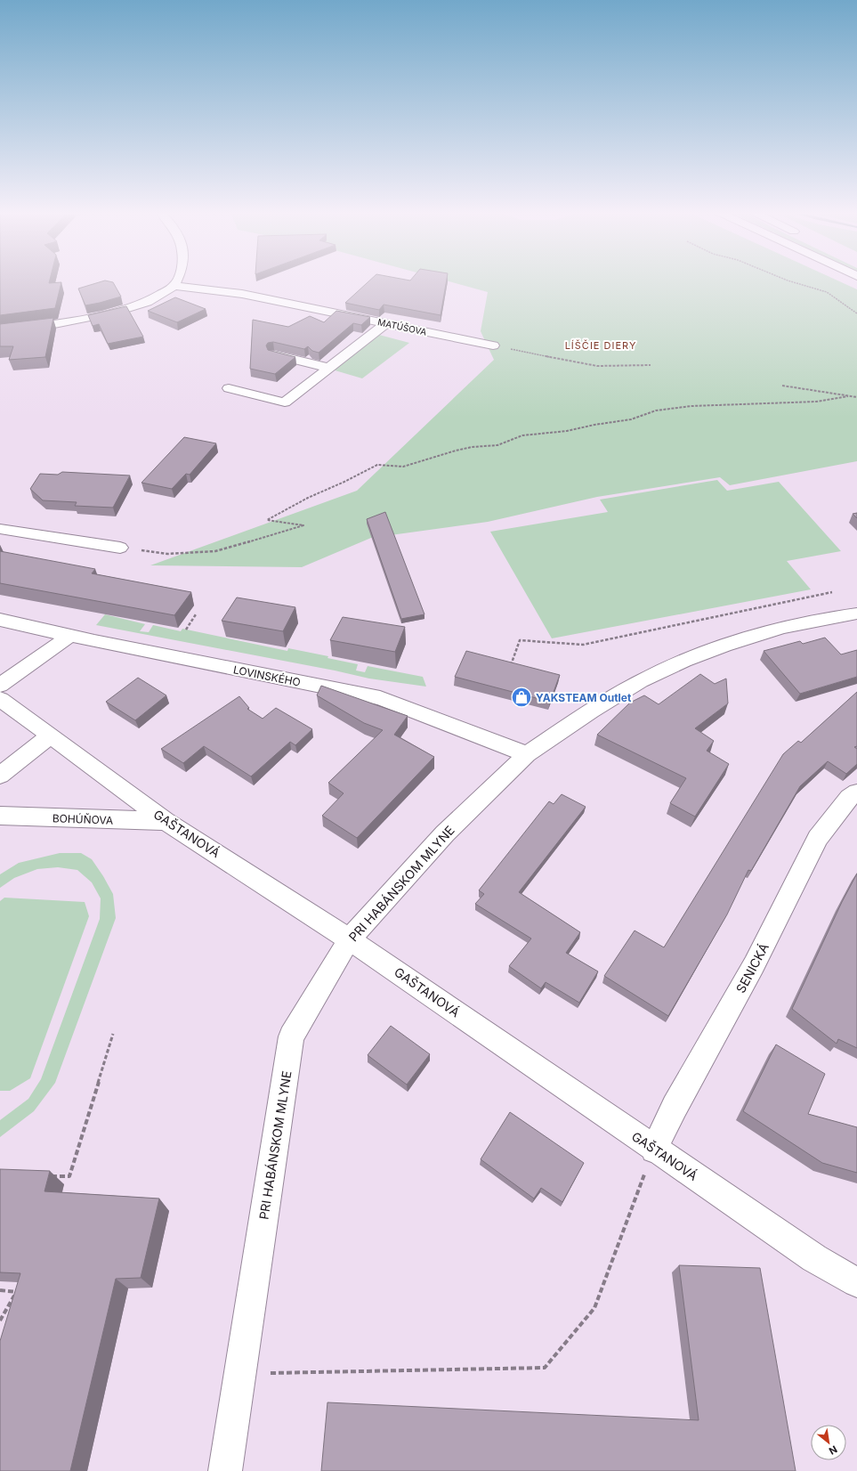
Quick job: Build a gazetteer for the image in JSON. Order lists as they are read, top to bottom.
{
  "streets": {
    "street": [
      "MATÚŠOVA",
      "LOVINSKÉHO",
      "BOHÚŇOVA",
      "GAŠTANOVÁ",
      "PRI HABÁNSKOM MLYNE",
      "SENICKÁ"
    ]
  },
  "crossings": [
    ["LOVINSKÉHO", "PRI HABÁNSKOM MLYNE"],
    ["BOHÚŇOVA", "GAŠTANOVÁ"],
    ["GAŠTANOVÁ", "PRI HABÁNSKOM MLYNE"],
    ["GAŠTANOVÁ", "SENICKÁ"]
  ],
  "districts": ["LÍŠČIE DIERY"],
  "places": {
    "shop": ["YAKSTEAM Outlet"]
  },
  "north": "bottom right"
}
